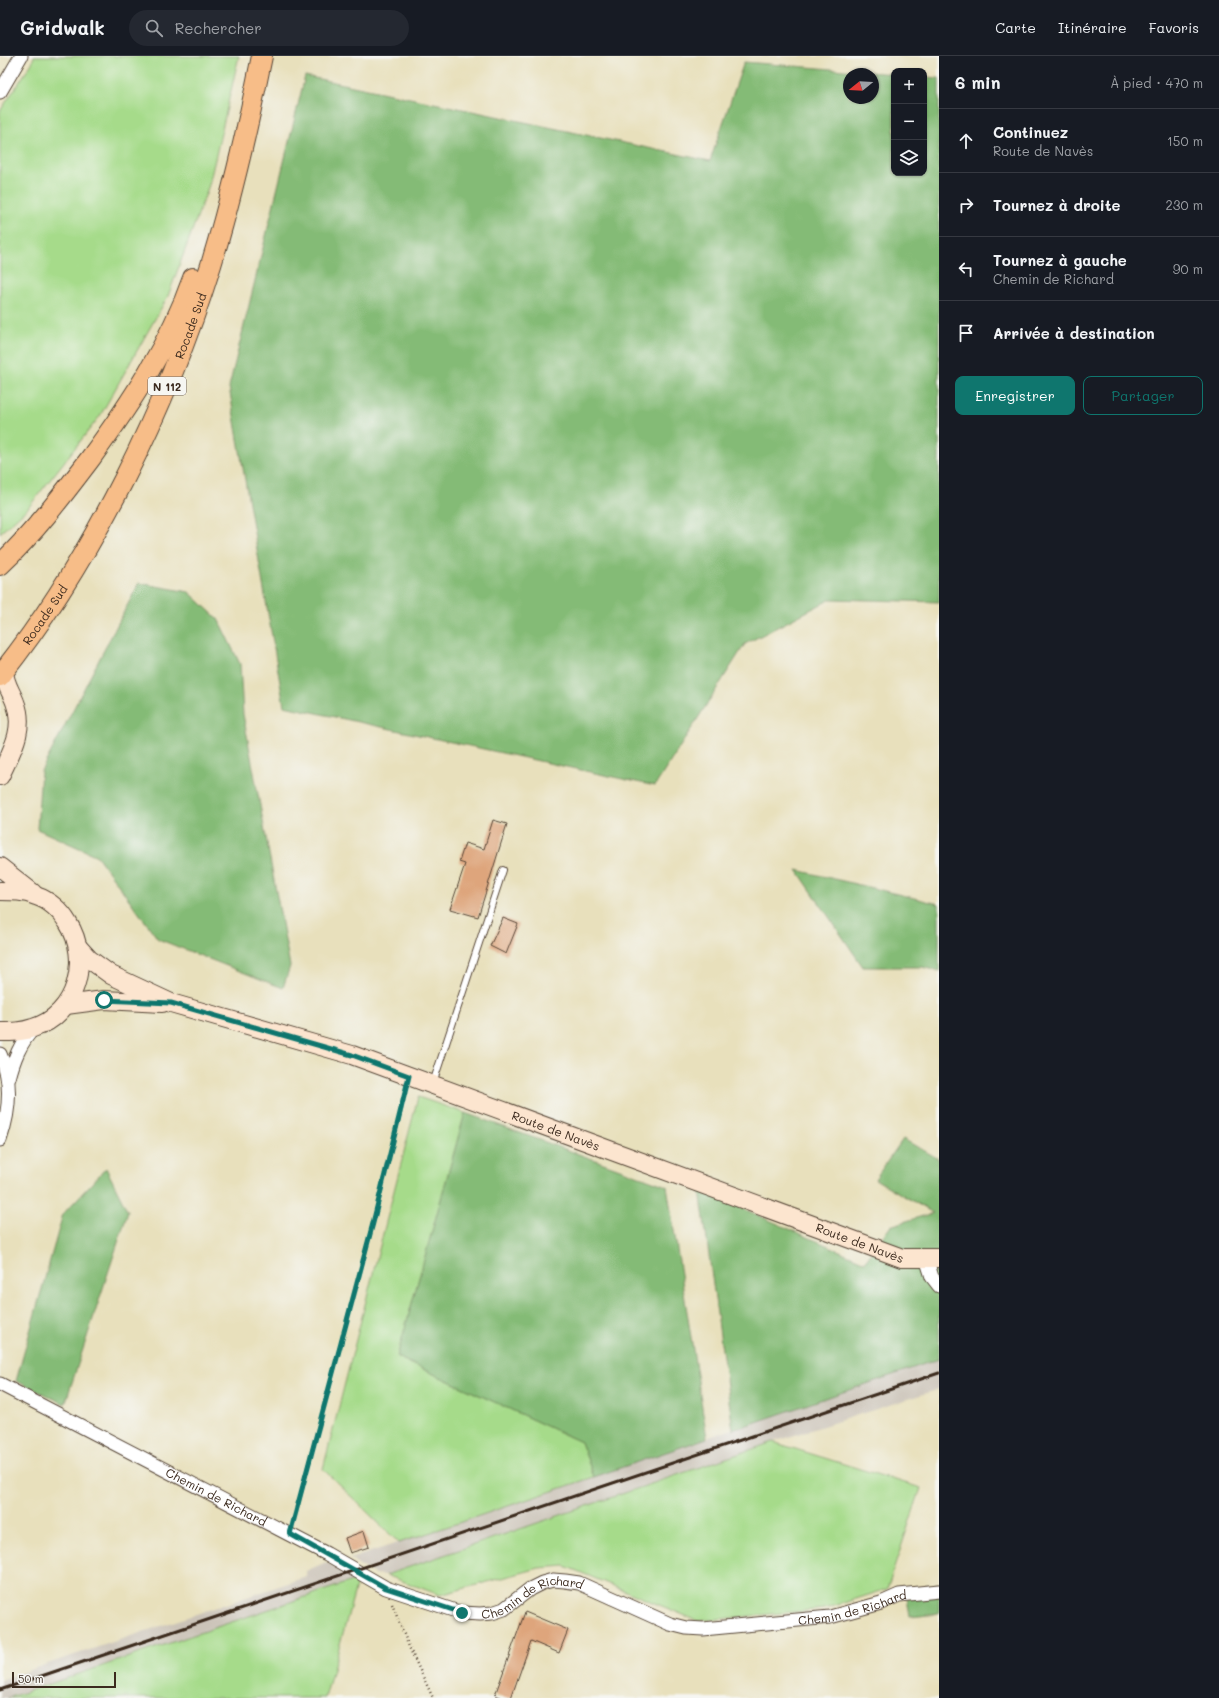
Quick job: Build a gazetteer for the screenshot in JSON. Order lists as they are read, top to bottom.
{
  "streets": {
    "main road": ["Rocade Sud", "N 112", "Route de Navès"],
    "street": ["Chemin de Richard"]
  },
  "scale_bar": "50 m",
  "north": "left",
  "page": {
    "header": "Gridwalk",
    "search": "Rechercher",
    "nav": ["Carte", "Itinéraire", "Favoris"],
    "heading": ["6 min", "À pied · 470 m"],
    "map_buttons": ["+", "−"],
    "list": [
      ["Continuez", "Route de Navès", "150 m"],
      ["Tournez à droite", "230 m"],
      ["Tournez à gauche", "Chemin de Richard", "90 m"],
      "Arrivée à destination"
    ],
    "buttons": ["Enregistrer", "Partager"],
    "scale": "50 m"
  }
}
